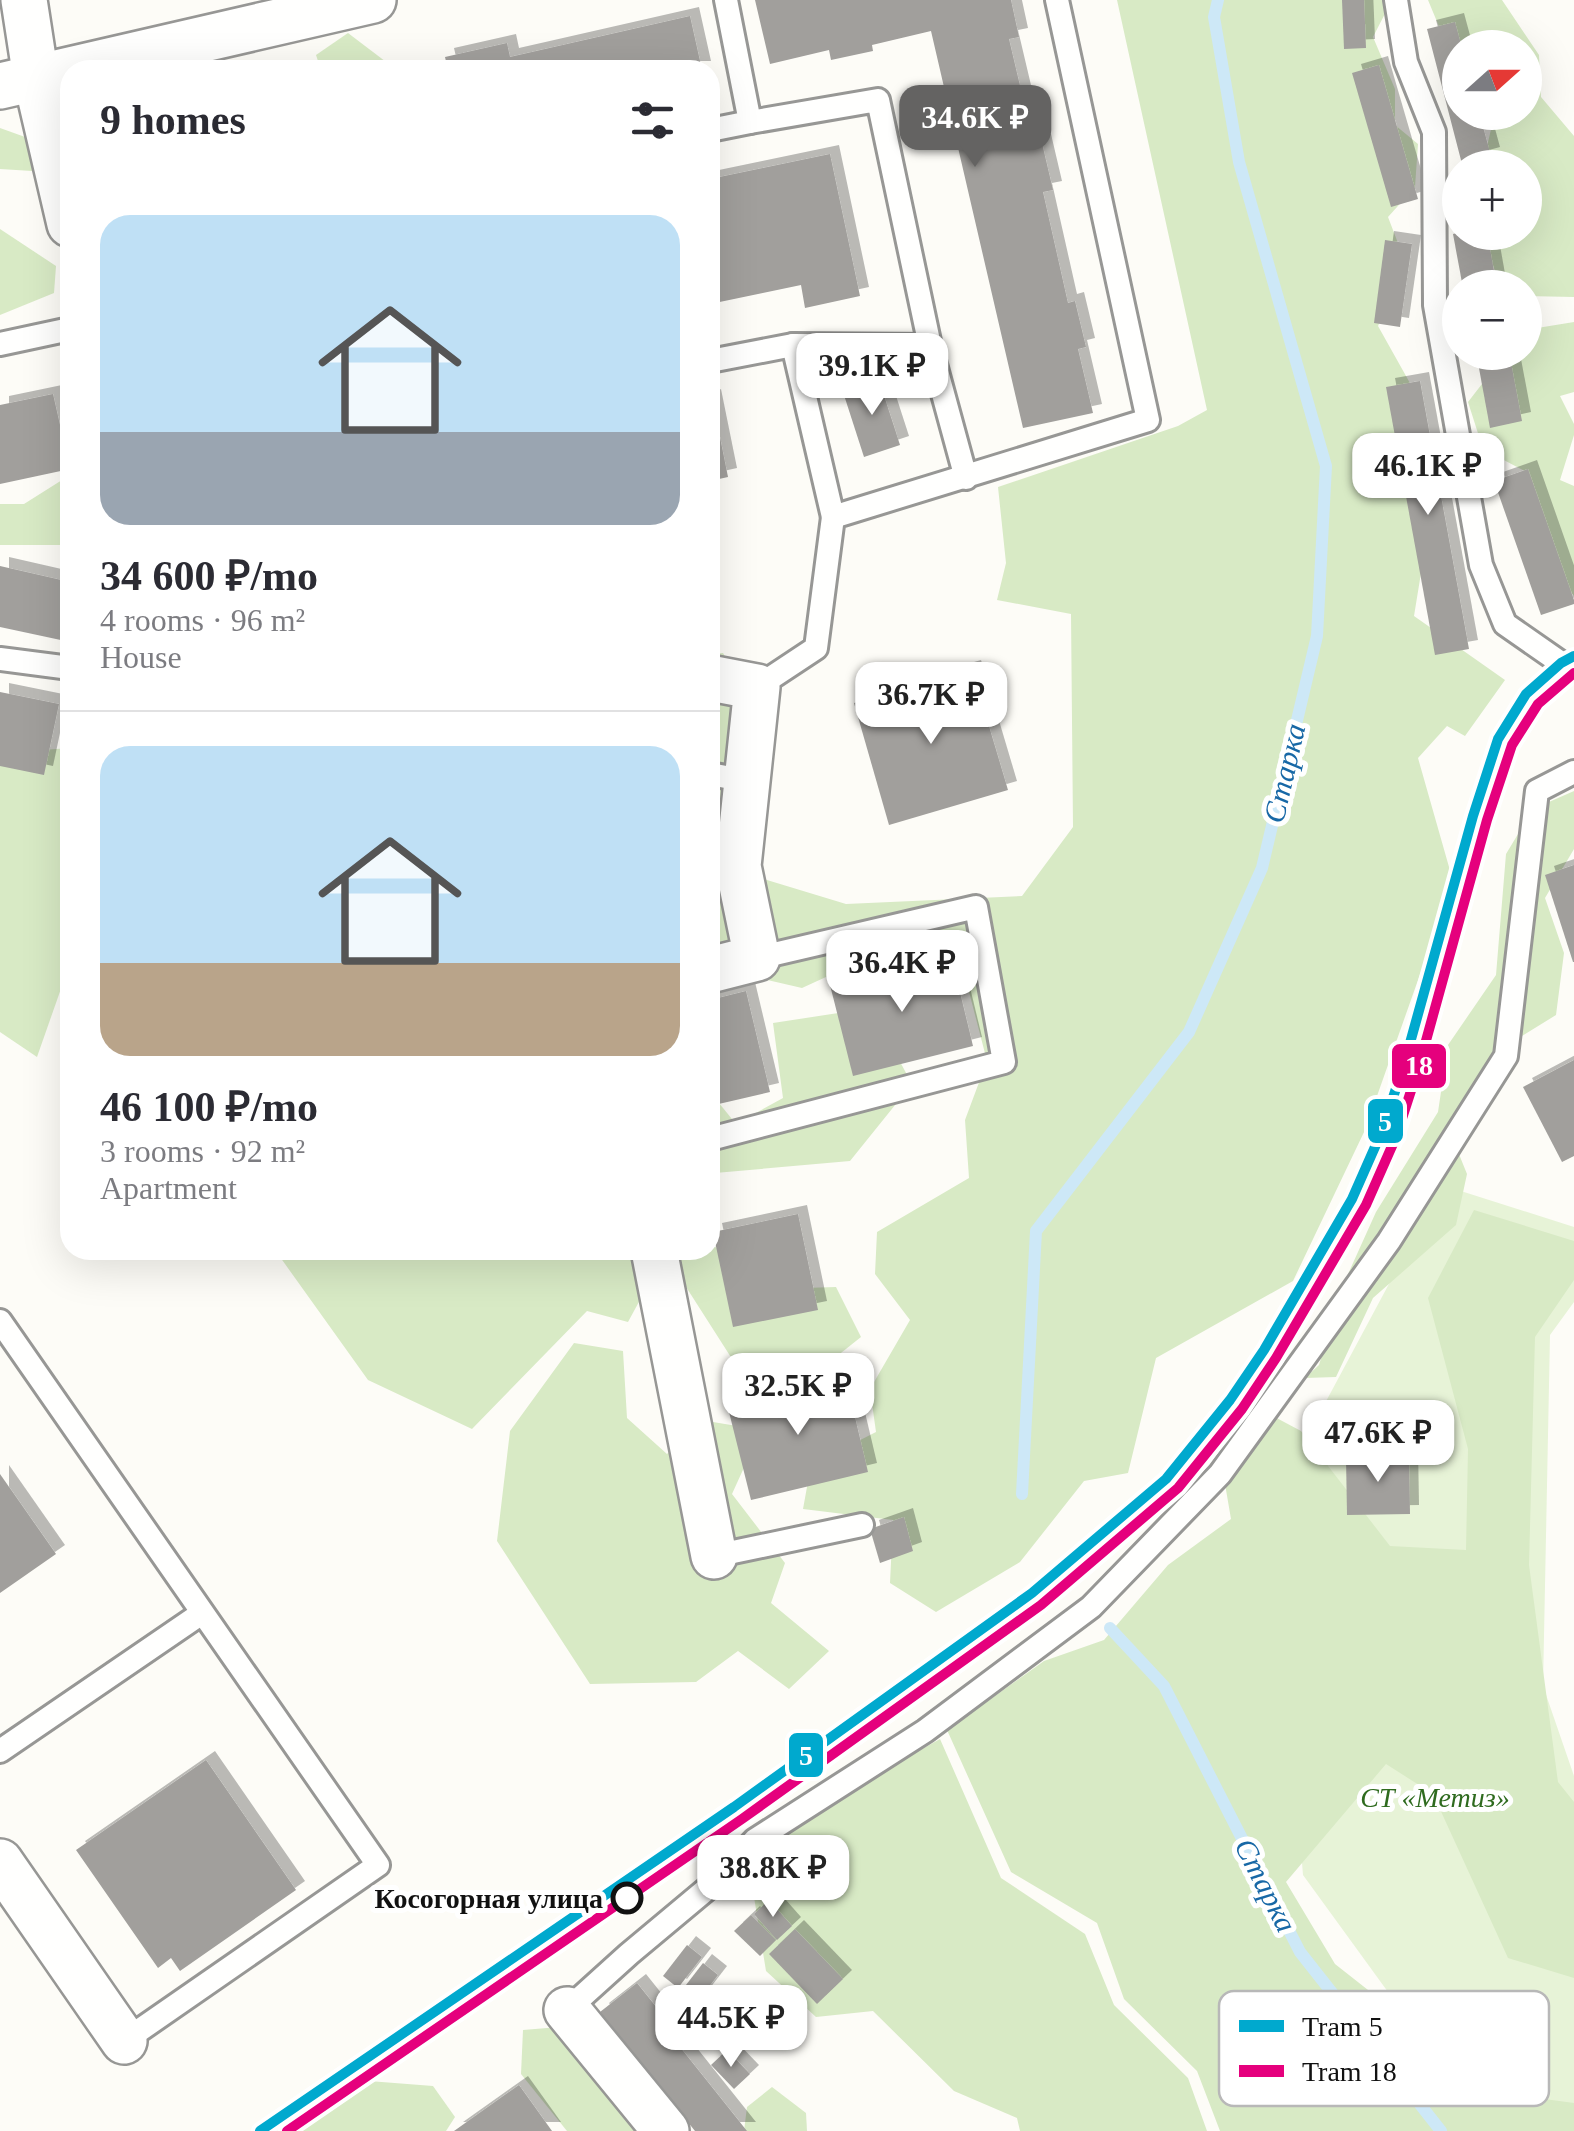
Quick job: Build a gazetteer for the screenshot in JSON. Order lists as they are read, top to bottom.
{
  "water": ["Старка"],
  "parks": ["СТ «Метиз»"],
  "places": ["Косогорная улица"],
  "lines": ["tram line 5", "tram line 18"],
  "legend": ["Tram 5", "Tram 18"],
  "north": "right",
  "page": {
    "map_buttons": ["+", "−"],
    "heading": "9 homes",
    "price": [
      "34.6K ₽",
      "39.1K ₽",
      "46.1K ₽",
      "36.7K ₽",
      "36.4K ₽",
      "32.5K ₽",
      "47.6K ₽",
      "38.8K ₽",
      "44.5K ₽"
    ],
    "list": [
      {
        "name": "34 600 ₽/mo",
        "note": "4 rooms · 96 m² · House"
      },
      {
        "name": "46 100 ₽/mo",
        "note": "3 rooms · 92 m² · Apartment"
      }
    ]
  }
}
